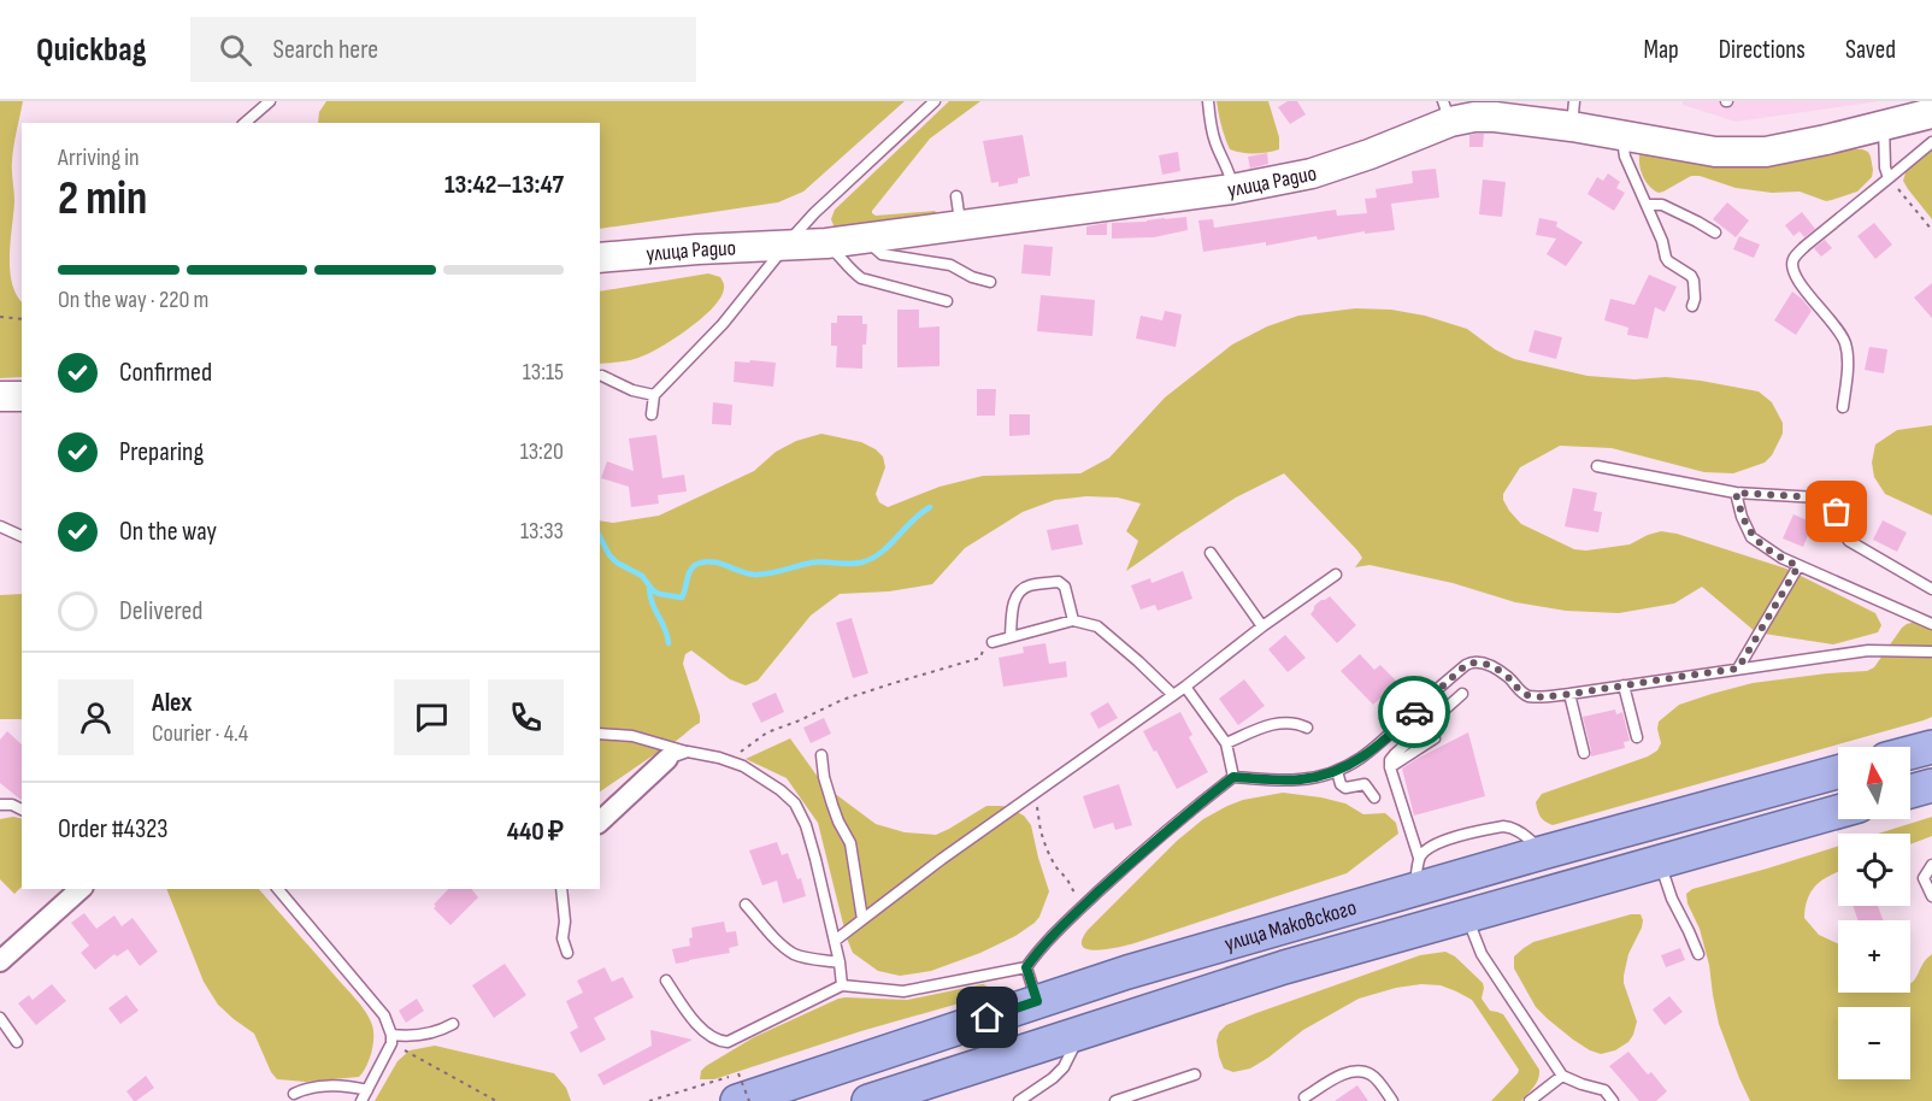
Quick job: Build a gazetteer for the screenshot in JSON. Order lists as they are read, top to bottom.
{
  "streets": {
    "highway": ["улица Маковского"],
    "main road": ["улица Радио"]
  },
  "north": "top",
  "page": {
    "header": "Quickbag",
    "search": "Search here",
    "nav": ["Map", "Directions", "Saved"],
    "heading": ["2 min", "Arriving in", "13:42–13:47"],
    "panel": [
      "Alex",
      "Courier · 4.4",
      "Order #4323",
      "440 ₽"
    ],
    "bar": "On the way · 220 m",
    "list": [
      ["Confirmed", "13:15"],
      ["Preparing", "13:20"],
      ["On the way", "13:33"],
      "Delivered"
    ],
    "map_buttons": ["+", "−"]
  }
}
